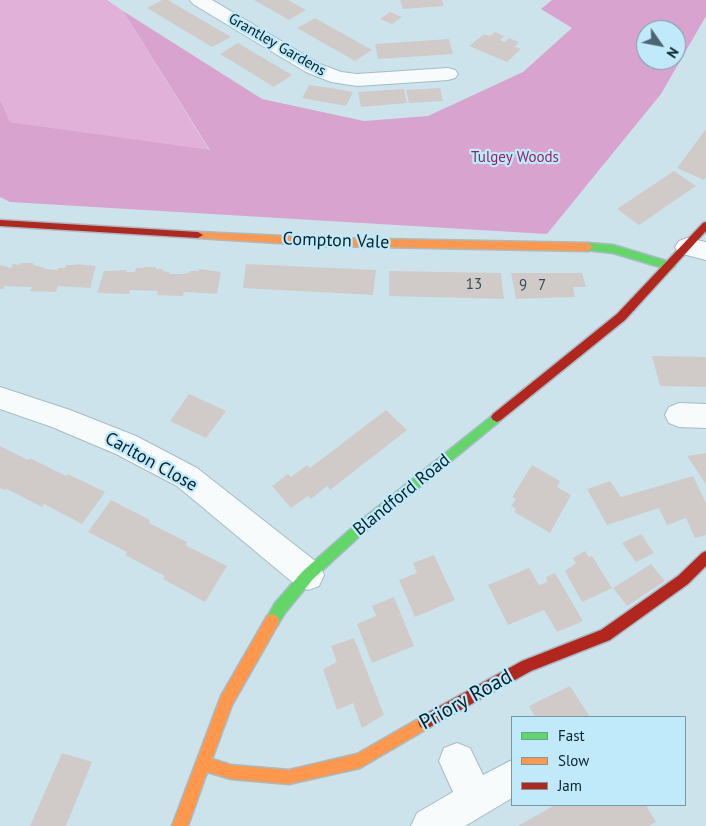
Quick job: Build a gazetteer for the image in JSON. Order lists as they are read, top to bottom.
{
  "streets": {
    "street": [
      "Grantley Gardens",
      "Compton Vale",
      "Carlton Close",
      "Blandford Road",
      "Priory Road"
    ]
  },
  "crossings": [
    ["Compton Vale", "Blandford Road"],
    ["Carlton Close", "Blandford Road"],
    ["Blandford Road", "Priory Road"]
  ],
  "parks": ["Tulgey Woods"],
  "house_numbers": ["13", "9", "7"],
  "legend": ["Fast", "Slow", "Jam"],
  "north": "bottom right"
}
